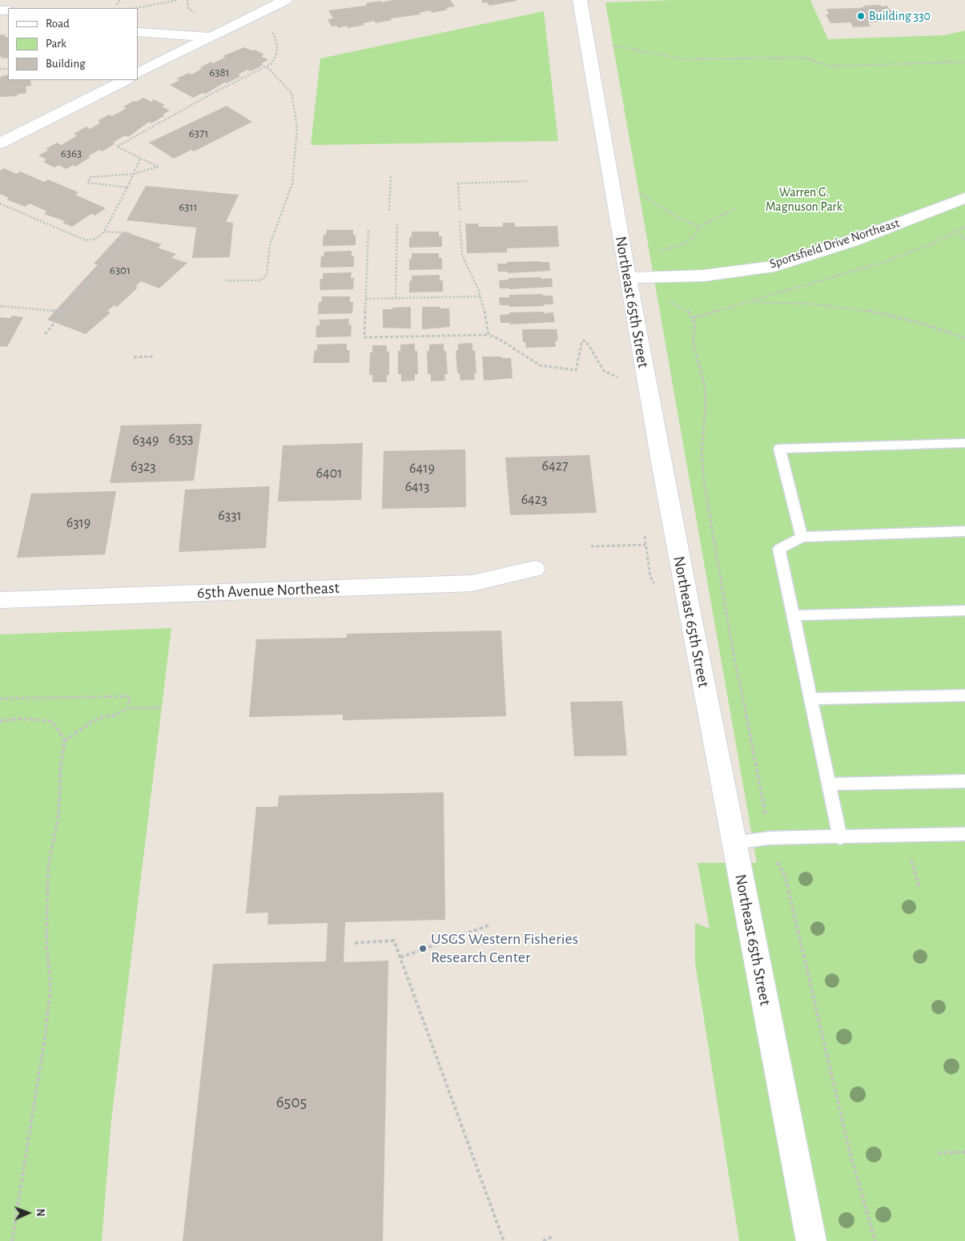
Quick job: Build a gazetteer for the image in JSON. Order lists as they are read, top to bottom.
{
  "streets": {
    "street": ["Sportsfield Drive Northeast", "Northeast 65th Street", "65th Avenue Northeast"]
  },
  "crossings": [
    ["Sportsfield Drive Northeast", "Northeast 65th Street"]
  ],
  "parks": ["Warren G. Magnuson Park"],
  "places": ["Building 330", "USGS Western Fisheries Research Center"],
  "house_numbers": [
    "6381",
    "6371",
    "6363",
    "6311",
    "6301",
    "6353",
    "6349",
    "6427",
    "6323",
    "6419",
    "6401",
    "6413",
    "6423",
    "6331",
    "6319",
    "6505"
  ],
  "legend": ["Road", "Park", "Building"],
  "north": "right"
}
